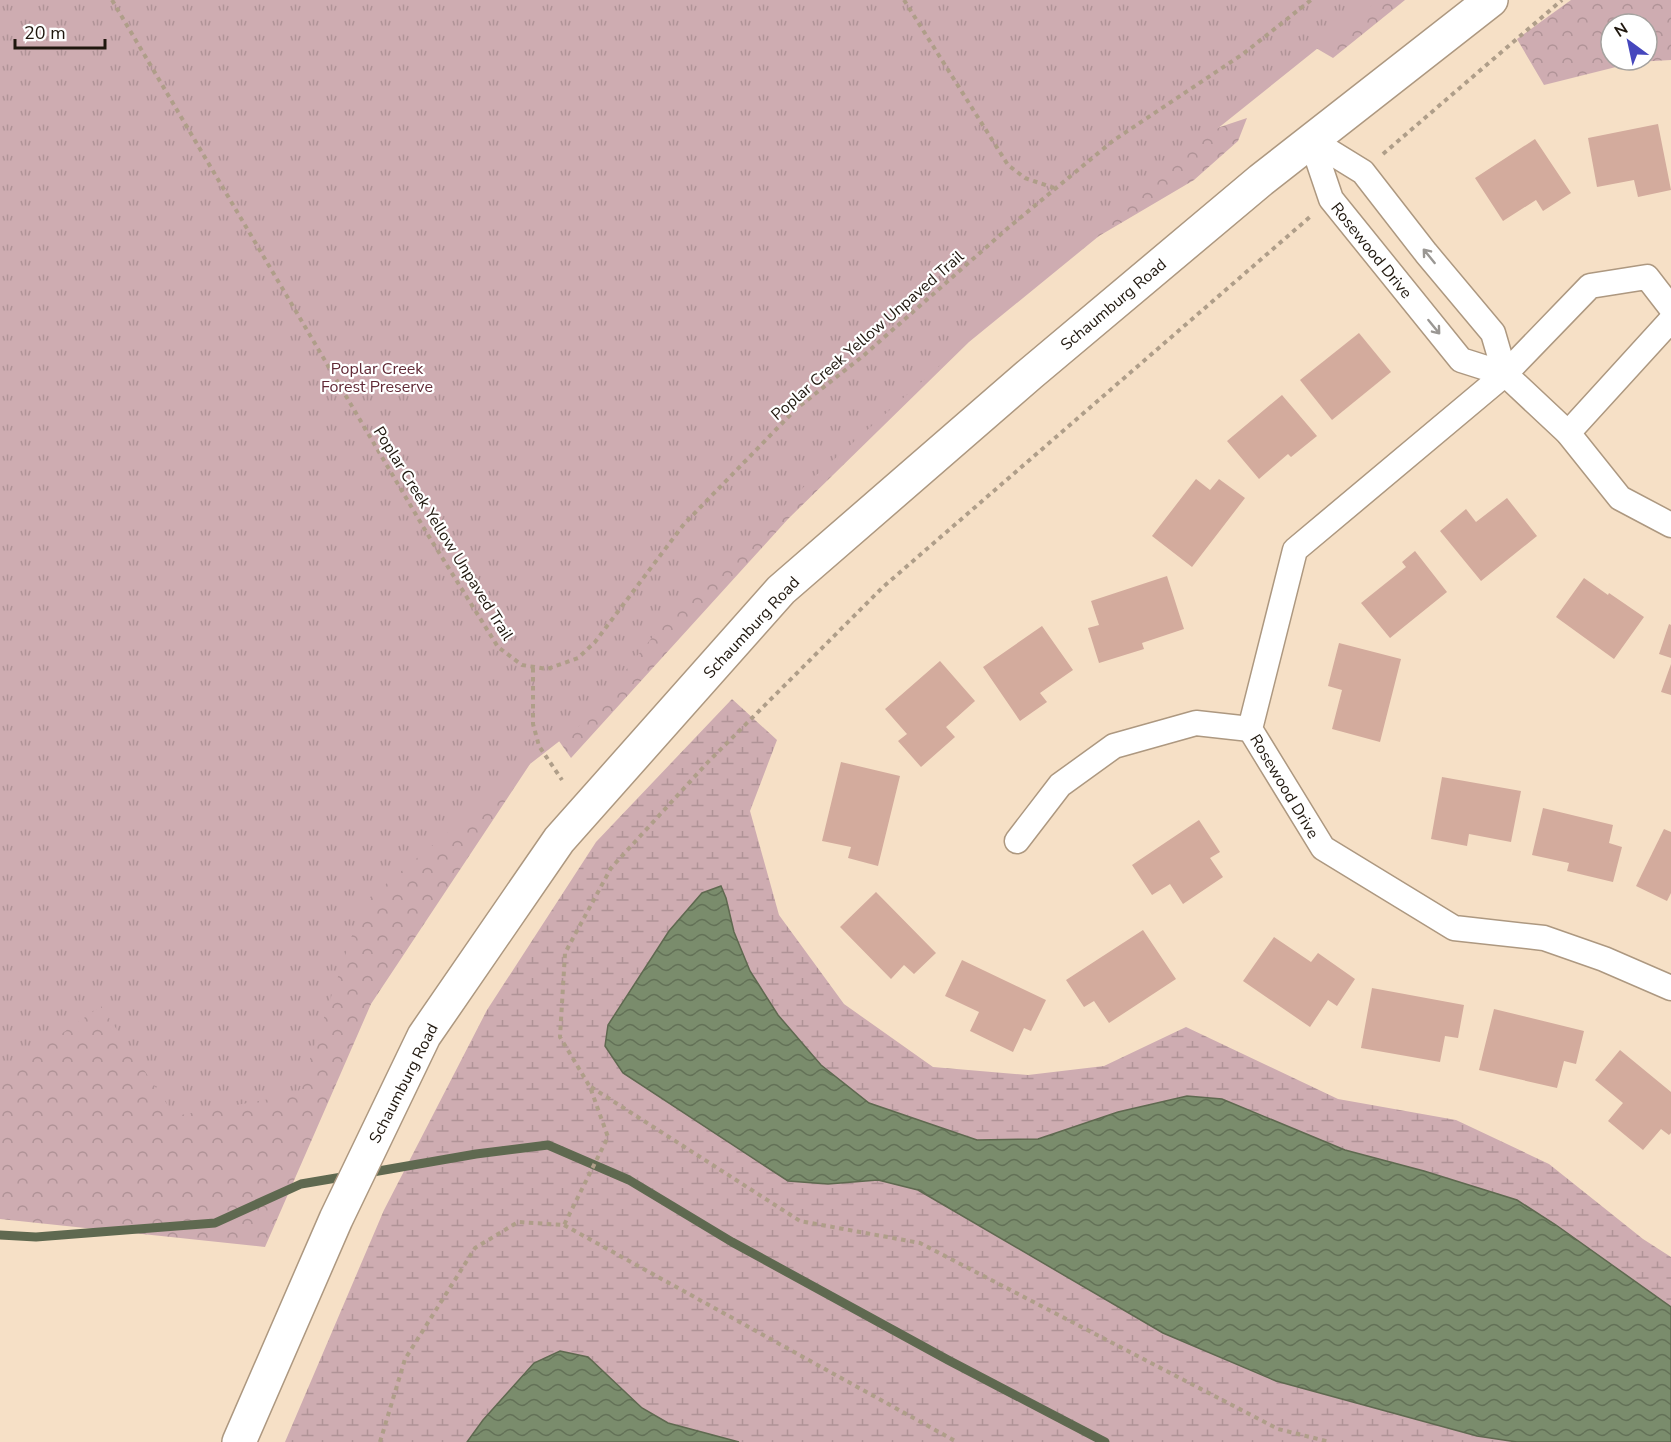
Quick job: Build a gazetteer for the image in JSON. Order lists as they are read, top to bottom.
{
  "streets": {
    "main road": ["Schaumburg Road"],
    "street": ["Rosewood Drive"],
    "path": ["Poplar Creek Yellow Unpaved Trail"]
  },
  "crossings": [
    ["Rosewood Drive", "Schaumburg Road"]
  ],
  "parks": ["Poplar Creek Forest Preserve"],
  "scale_bar": "20 m",
  "north": "top left"
}
